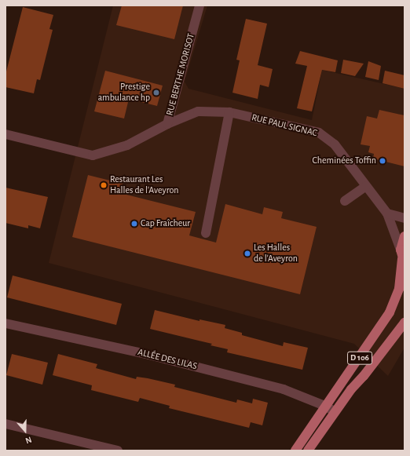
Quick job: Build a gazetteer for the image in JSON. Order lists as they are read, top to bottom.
{
  "streets": {
    "main road": ["D 106"],
    "street": ["RUE BERTHE MORISOT", "RUE PAUL SIGNAC", "ALLÉE DES LILAS"]
  },
  "crossings": [
    ["RUE BERTHE MORISOT", "RUE PAUL SIGNAC"],
    ["RUE PAUL SIGNAC", "D 106"],
    ["D 106", "ALLÉE DES LILAS"]
  ],
  "places": [
    "Prestige ambulance hp",
    "Cheminées Toffin",
    "Restaurant Les Halles de l'Aveyron",
    "Cap Fraîcheur",
    "Les Halles de l'Aveyron"
  ],
  "north": "bottom"
}
